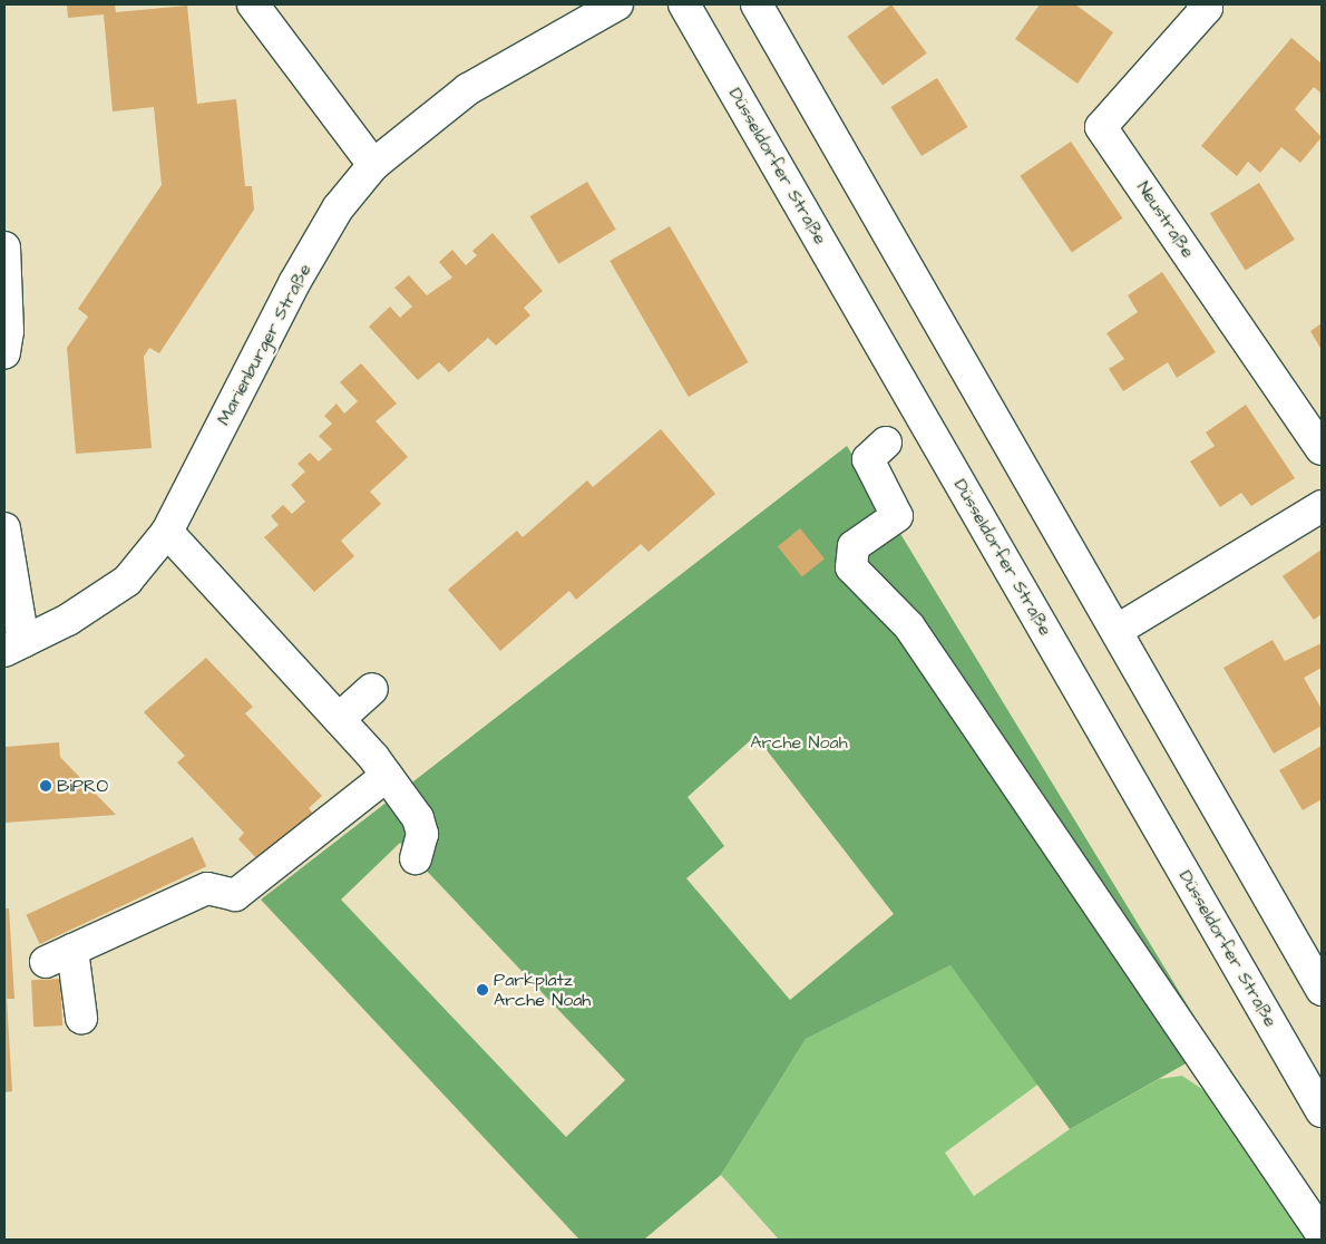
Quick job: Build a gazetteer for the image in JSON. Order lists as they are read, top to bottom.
{
  "streets": {
    "street": ["Düsseldorfer Straße", "Neustraße", "Marienburger Straße"]
  },
  "parks": ["Arche Noah"],
  "places": ["BiPRO", "Parkplatz Arche Noah"]
}
